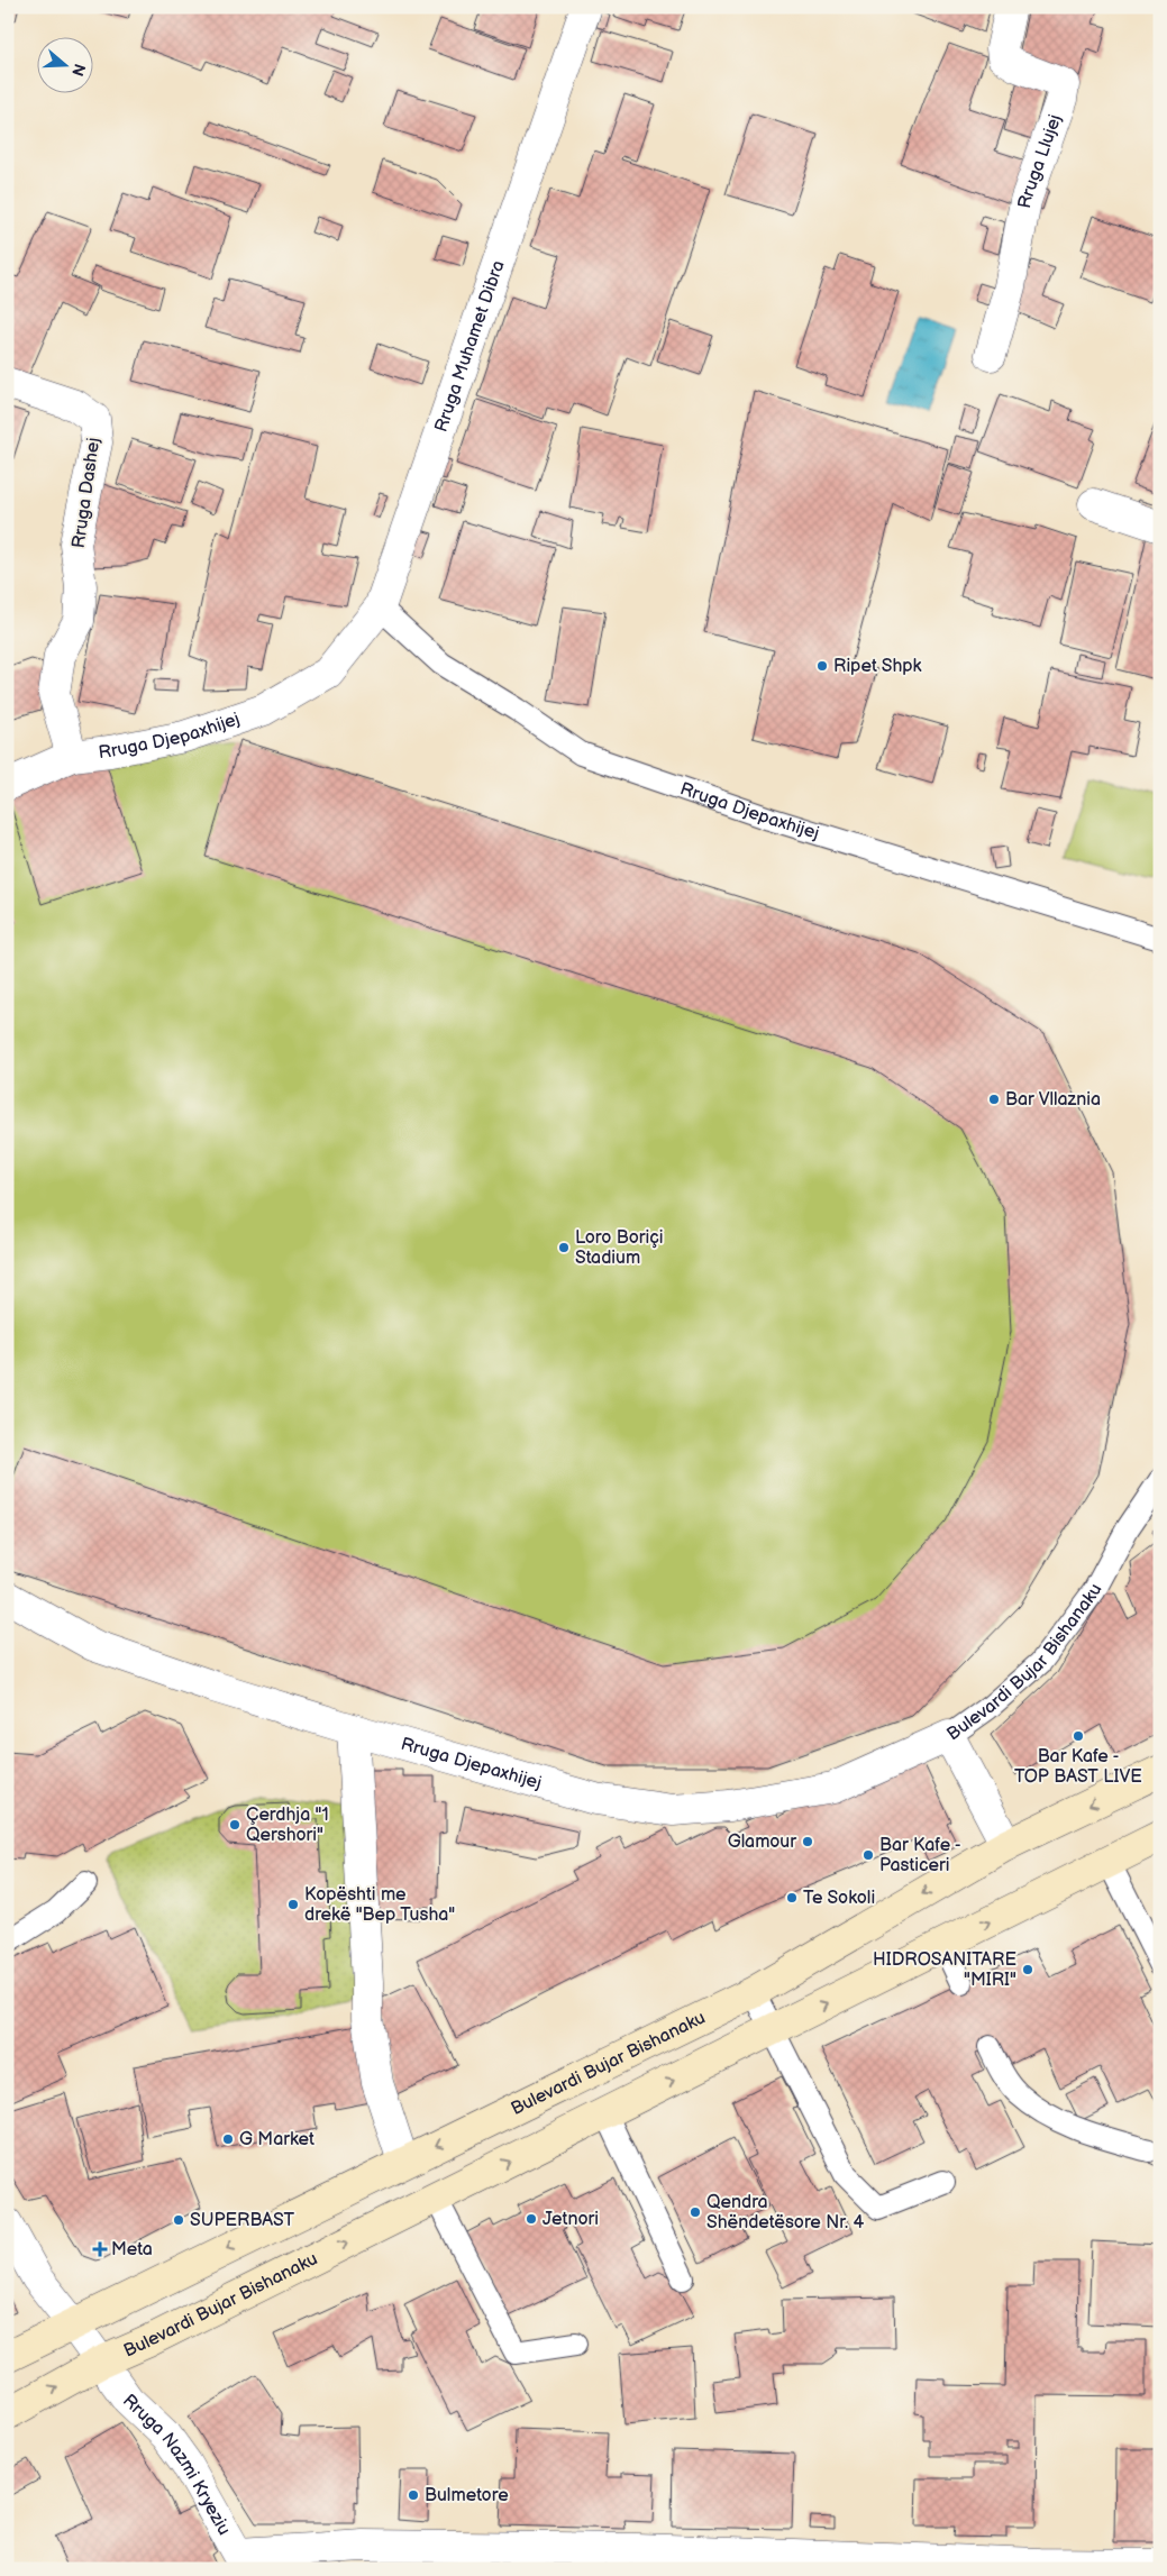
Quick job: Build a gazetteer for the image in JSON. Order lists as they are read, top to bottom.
{
  "streets": {
    "main road": ["Bulevardi Bujar Bishanaku"],
    "street": [
      "Rruga Llujej",
      "Rruga Muhamet Dibra",
      "Rruga Dashej",
      "Rruga Djepaxhijej",
      "Rruga Nazmi Kryeziu"
    ]
  },
  "crossings": [
    ["Rruga Muhamet Dibra", "Rruga Djepaxhijej"],
    ["Rruga Dashej", "Rruga Djepaxhijej"],
    ["Rruga Djepaxhijej", "Bulevardi Bujar Bishanaku"],
    ["Bulevardi Bujar Bishanaku", "Rruga Nazmi Kryeziu"]
  ],
  "places": {
    "other": [
      "Ripet Shpk",
      "Bar Vllaznia",
      "Loro Boriçi Stadium",
      "Bar Kafe - TOP BAST LIVE",
      "Çerdhja \"1 Qershori\"",
      "Glamour",
      "Bar Kafe - Pasticeri",
      "Te Sokoli",
      "Kopështi me drekë \"Bep Tusha\"",
      "HIDROSANITARE \"MIRI\"",
      "G Market",
      "Qendra Shëndetësore Nr. 4",
      "Jetnori",
      "SUPERBAST",
      "Bulmetore"
    ],
    "health": ["Meta"]
  },
  "north": "right"
}
